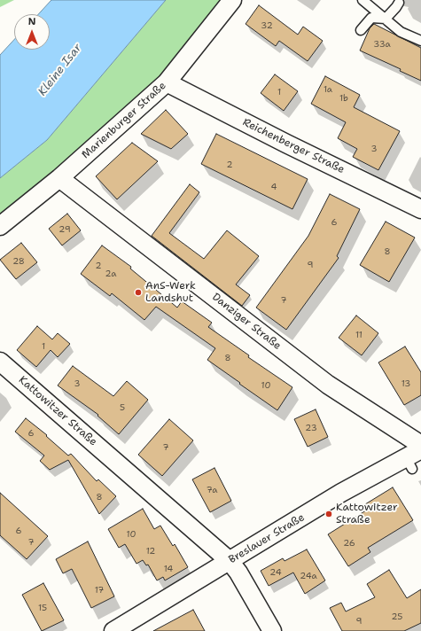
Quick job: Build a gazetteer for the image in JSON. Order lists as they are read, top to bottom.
{
  "streets": {
    "street": [
      "Marienburger Straße",
      "Reichenberger Straße",
      "Danziger Straße",
      "Kattowitzer Straße",
      "Breslauer Straße"
    ]
  },
  "crossings": [
    ["Marienburger Straße", "Reichenberger Straße"],
    ["Marienburger Straße", "Danziger Straße"],
    ["Kattowitzer Straße", "Breslauer Straße"]
  ],
  "water": ["Kleine Isar"],
  "places": ["AnS-Werk Landshut", "Kattowitzer Straße"],
  "house_numbers": [
    "32",
    "33a",
    "1a",
    "1",
    "1b",
    "3",
    "2",
    "4",
    "6",
    "29",
    "8",
    "28",
    "9",
    "2",
    "2a",
    "7",
    "11",
    "1",
    "8",
    "3",
    "13",
    "10",
    "5",
    "23",
    "6",
    "7",
    "7a",
    "8",
    "6",
    "10",
    "7",
    "26",
    "12",
    "14",
    "24",
    "24a",
    "17",
    "15",
    "25",
    "9"
  ],
  "north": "top"
}
